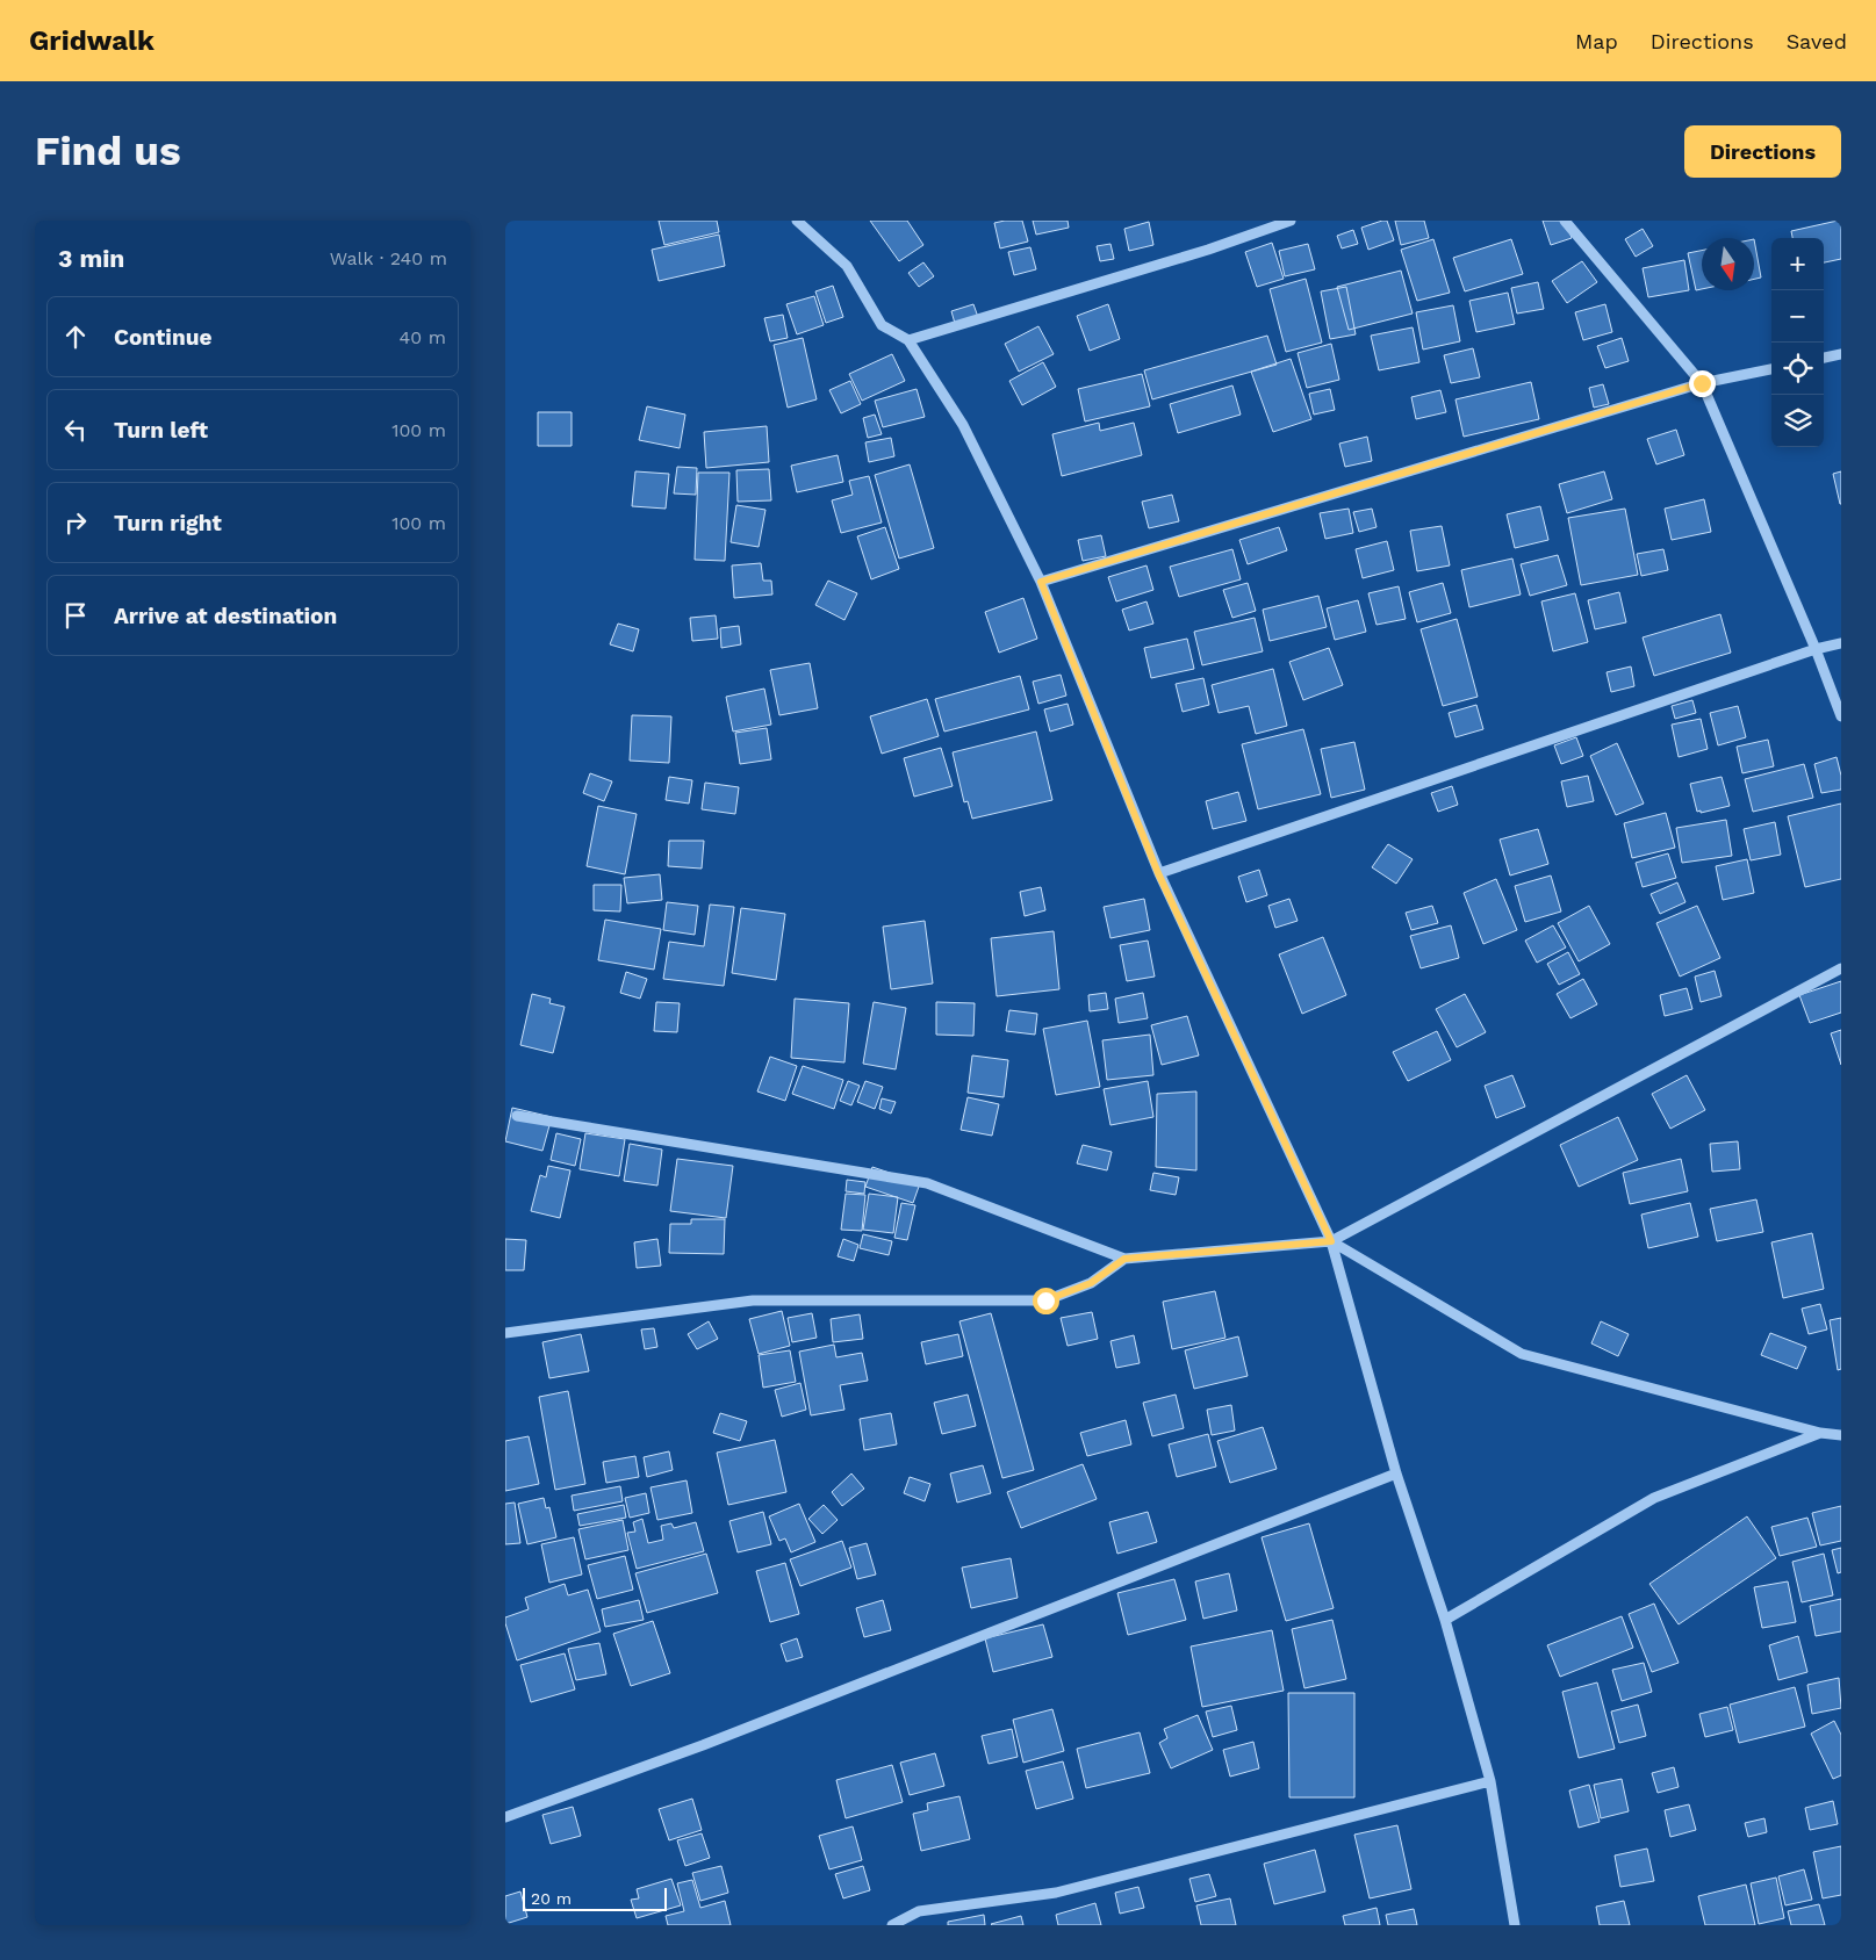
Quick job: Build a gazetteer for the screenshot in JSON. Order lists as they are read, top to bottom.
{
  "scale_bar": "20 m",
  "north": "bottom",
  "page": {
    "header": "Gridwalk",
    "nav": ["Map", "Directions", "Saved"],
    "buttons": "Directions",
    "title": "Find us",
    "heading": ["3 min", "Walk · 240 m"],
    "map_buttons": ["+", "−"],
    "list": [
      ["Continue", "40 m"],
      ["Turn left", "100 m"],
      ["Turn right", "100 m"],
      "Arrive at destination"
    ],
    "scale": "20 m"
  }
}
